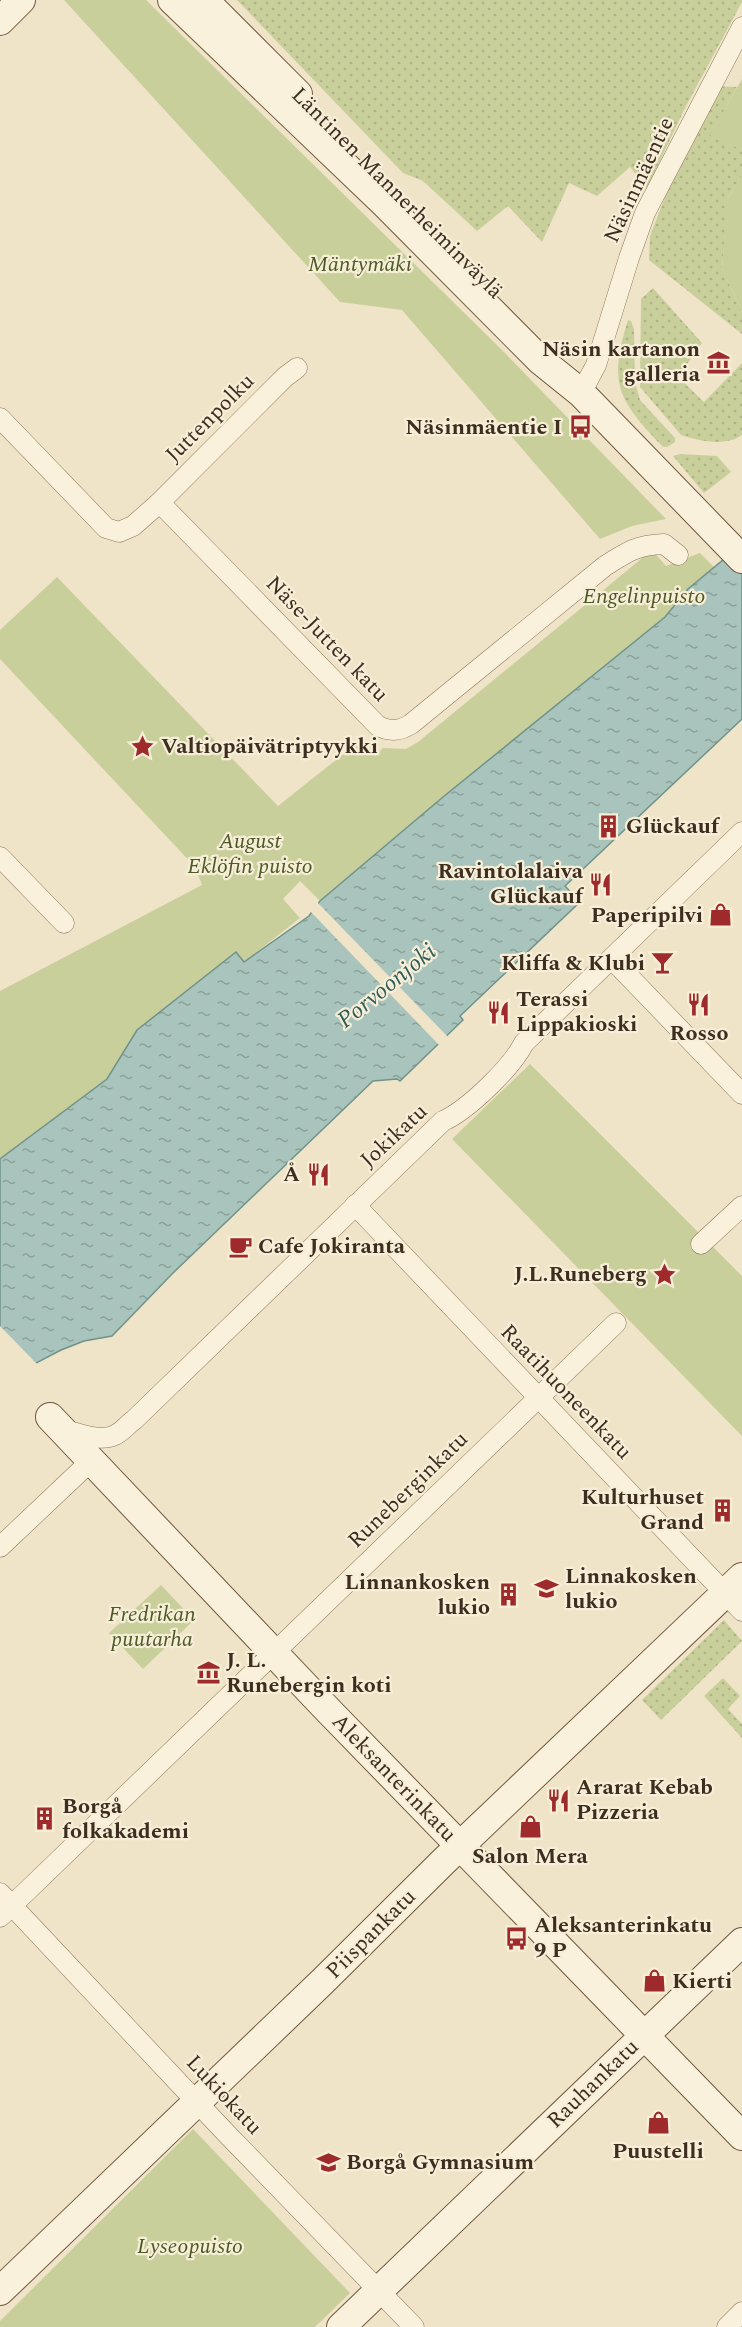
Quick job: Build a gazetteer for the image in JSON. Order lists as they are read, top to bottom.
{
  "streets": {
    "main road": [
      "Läntinen Mannerheiminväylä",
      "Aleksanterinkatu",
      "Piispankatu",
      "Rauhankatu"
    ],
    "street": [
      "Näsinmäentie",
      "Juttenpolku",
      "Näse-Jutten katu",
      "Jokikatu",
      "Raatihuoneenkatu",
      "Runeberginkatu",
      "Lukiokatu"
    ]
  },
  "crossings": [
    ["Näsinmäentie", "Läntinen Mannerheiminväylä"],
    ["Juttenpolku", "Näse-Jutten katu"],
    ["Jokikatu", "Raatihuoneenkatu"],
    ["Jokikatu", "Aleksanterinkatu"],
    ["Raatihuoneenkatu", "Runeberginkatu"],
    ["Raatihuoneenkatu", "Piispankatu"],
    ["Runeberginkatu", "Aleksanterinkatu"],
    ["Runeberginkatu", "Lukiokatu"],
    ["Aleksanterinkatu", "Piispankatu"],
    ["Aleksanterinkatu", "Rauhankatu"],
    ["Piispankatu", "Lukiokatu"],
    ["Rauhankatu", "Lukiokatu"]
  ],
  "water": ["Porvoonjoki"],
  "parks": [
    "Mäntymäki",
    "Engelinpuisto",
    "August Eklöfin puisto",
    "Fredrikan puutarha",
    "Lyseopuisto"
  ],
  "places": {
    "museum": ["Näsin kartanon galleria", "J. L. Runebergin koti"],
    "bus stop": ["Näsinmäentie I", "Aleksanterinkatu 9 P"],
    "place": ["Valtiopäivätriptyykki", "J.L.Runeberg"],
    "building": [
      "Glückauf",
      "Kulturhuset Grand",
      "Linnankosken lukio",
      "Borgå folkakademi"
    ],
    "restaurant": [
      "Ravintolalaiva Glückauf",
      "Rosso",
      "Terassi Lippakioski",
      "Å",
      "Ararat Kebab Pizzeria"
    ],
    "shop": [
      "Paperipilvi",
      "Salon Mera",
      "Kierti",
      "Puustelli"
    ],
    "bar": ["Kliffa & Klubi"],
    "cafe": ["Cafe Jokiranta"],
    "school or university": ["Linnakosken lukio", "Borgå Gymnasium"]
  }
}
